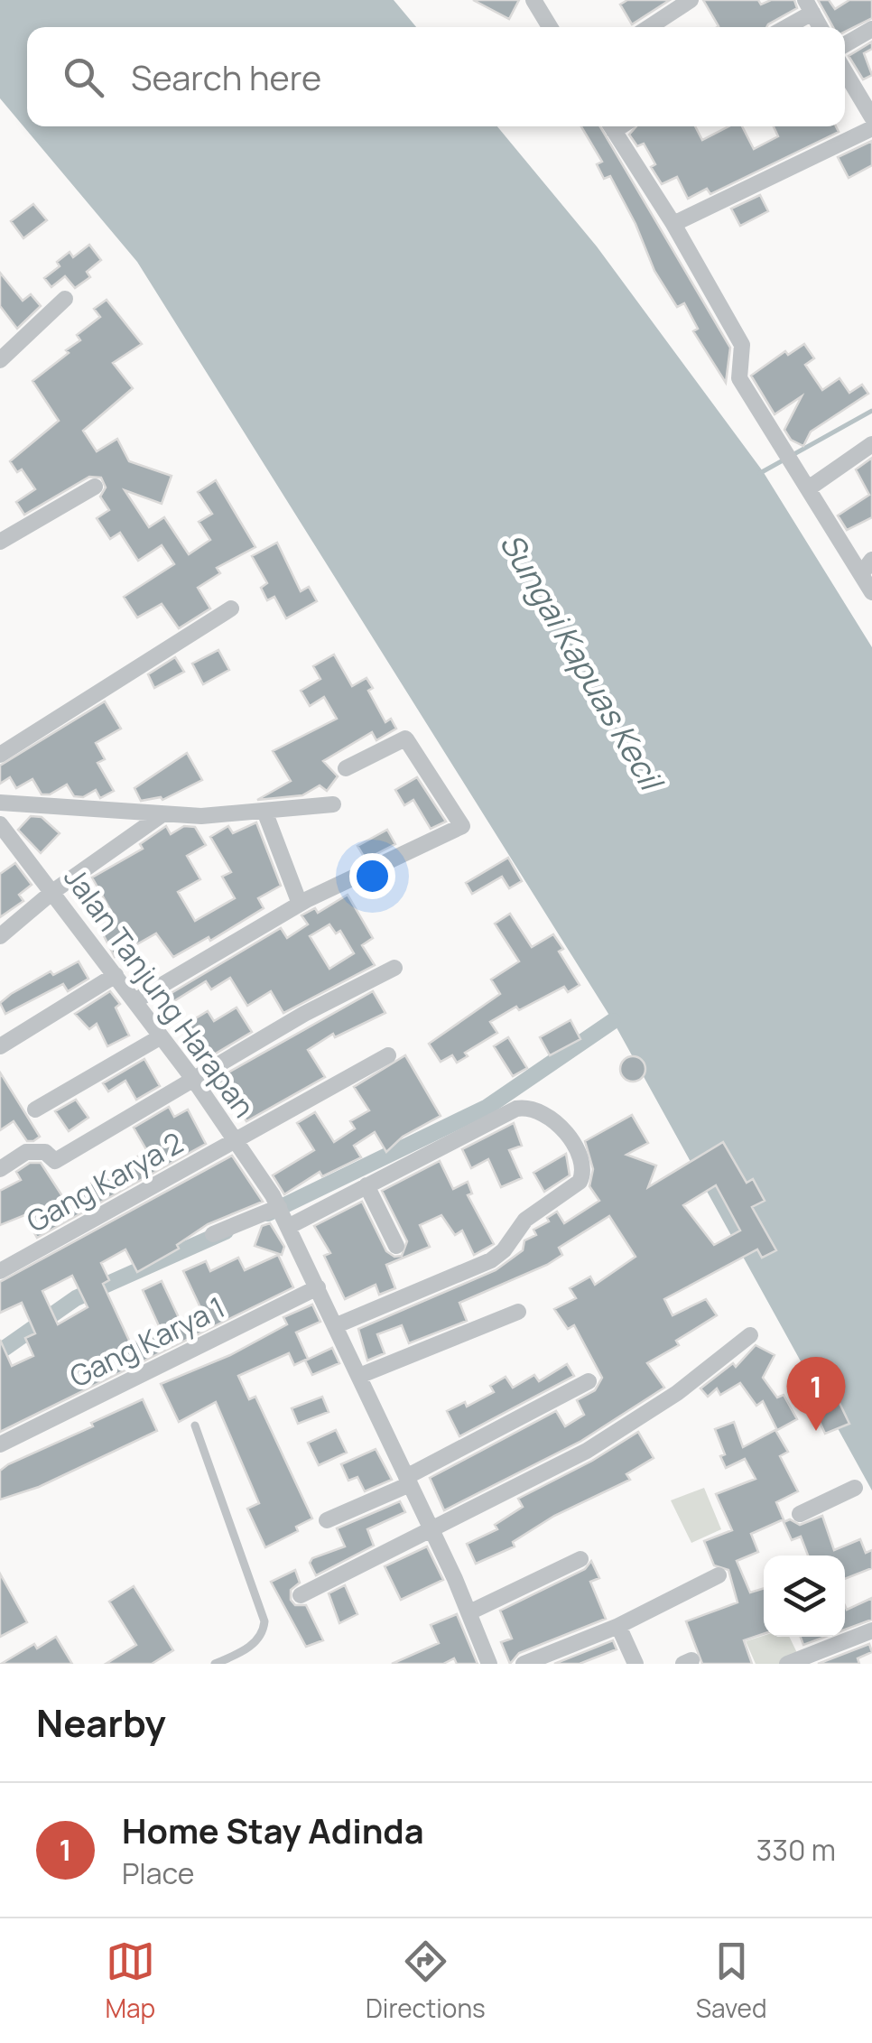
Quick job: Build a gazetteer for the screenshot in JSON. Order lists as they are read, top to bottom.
{
  "streets": {
    "street": ["Jalan Tanjung Harapan", "Gang Karya 2", "Gang Karya 1"]
  },
  "crossings": [
    ["Jalan Tanjung Harapan", "Gang Karya 2"],
    ["Jalan Tanjung Harapan", "Gang Karya 1"]
  ],
  "water": ["Sungai Kapuas Kecil"],
  "page": {
    "search": "Search here",
    "pins": "1",
    "heading": "Nearby",
    "list": [
      {
        "mark": "1",
        "name": "Home Stay Adinda",
        "note": "Place",
        "value": "330 m"
      }
    ],
    "nav": ["Map", "Directions", "Saved"]
  }
}
